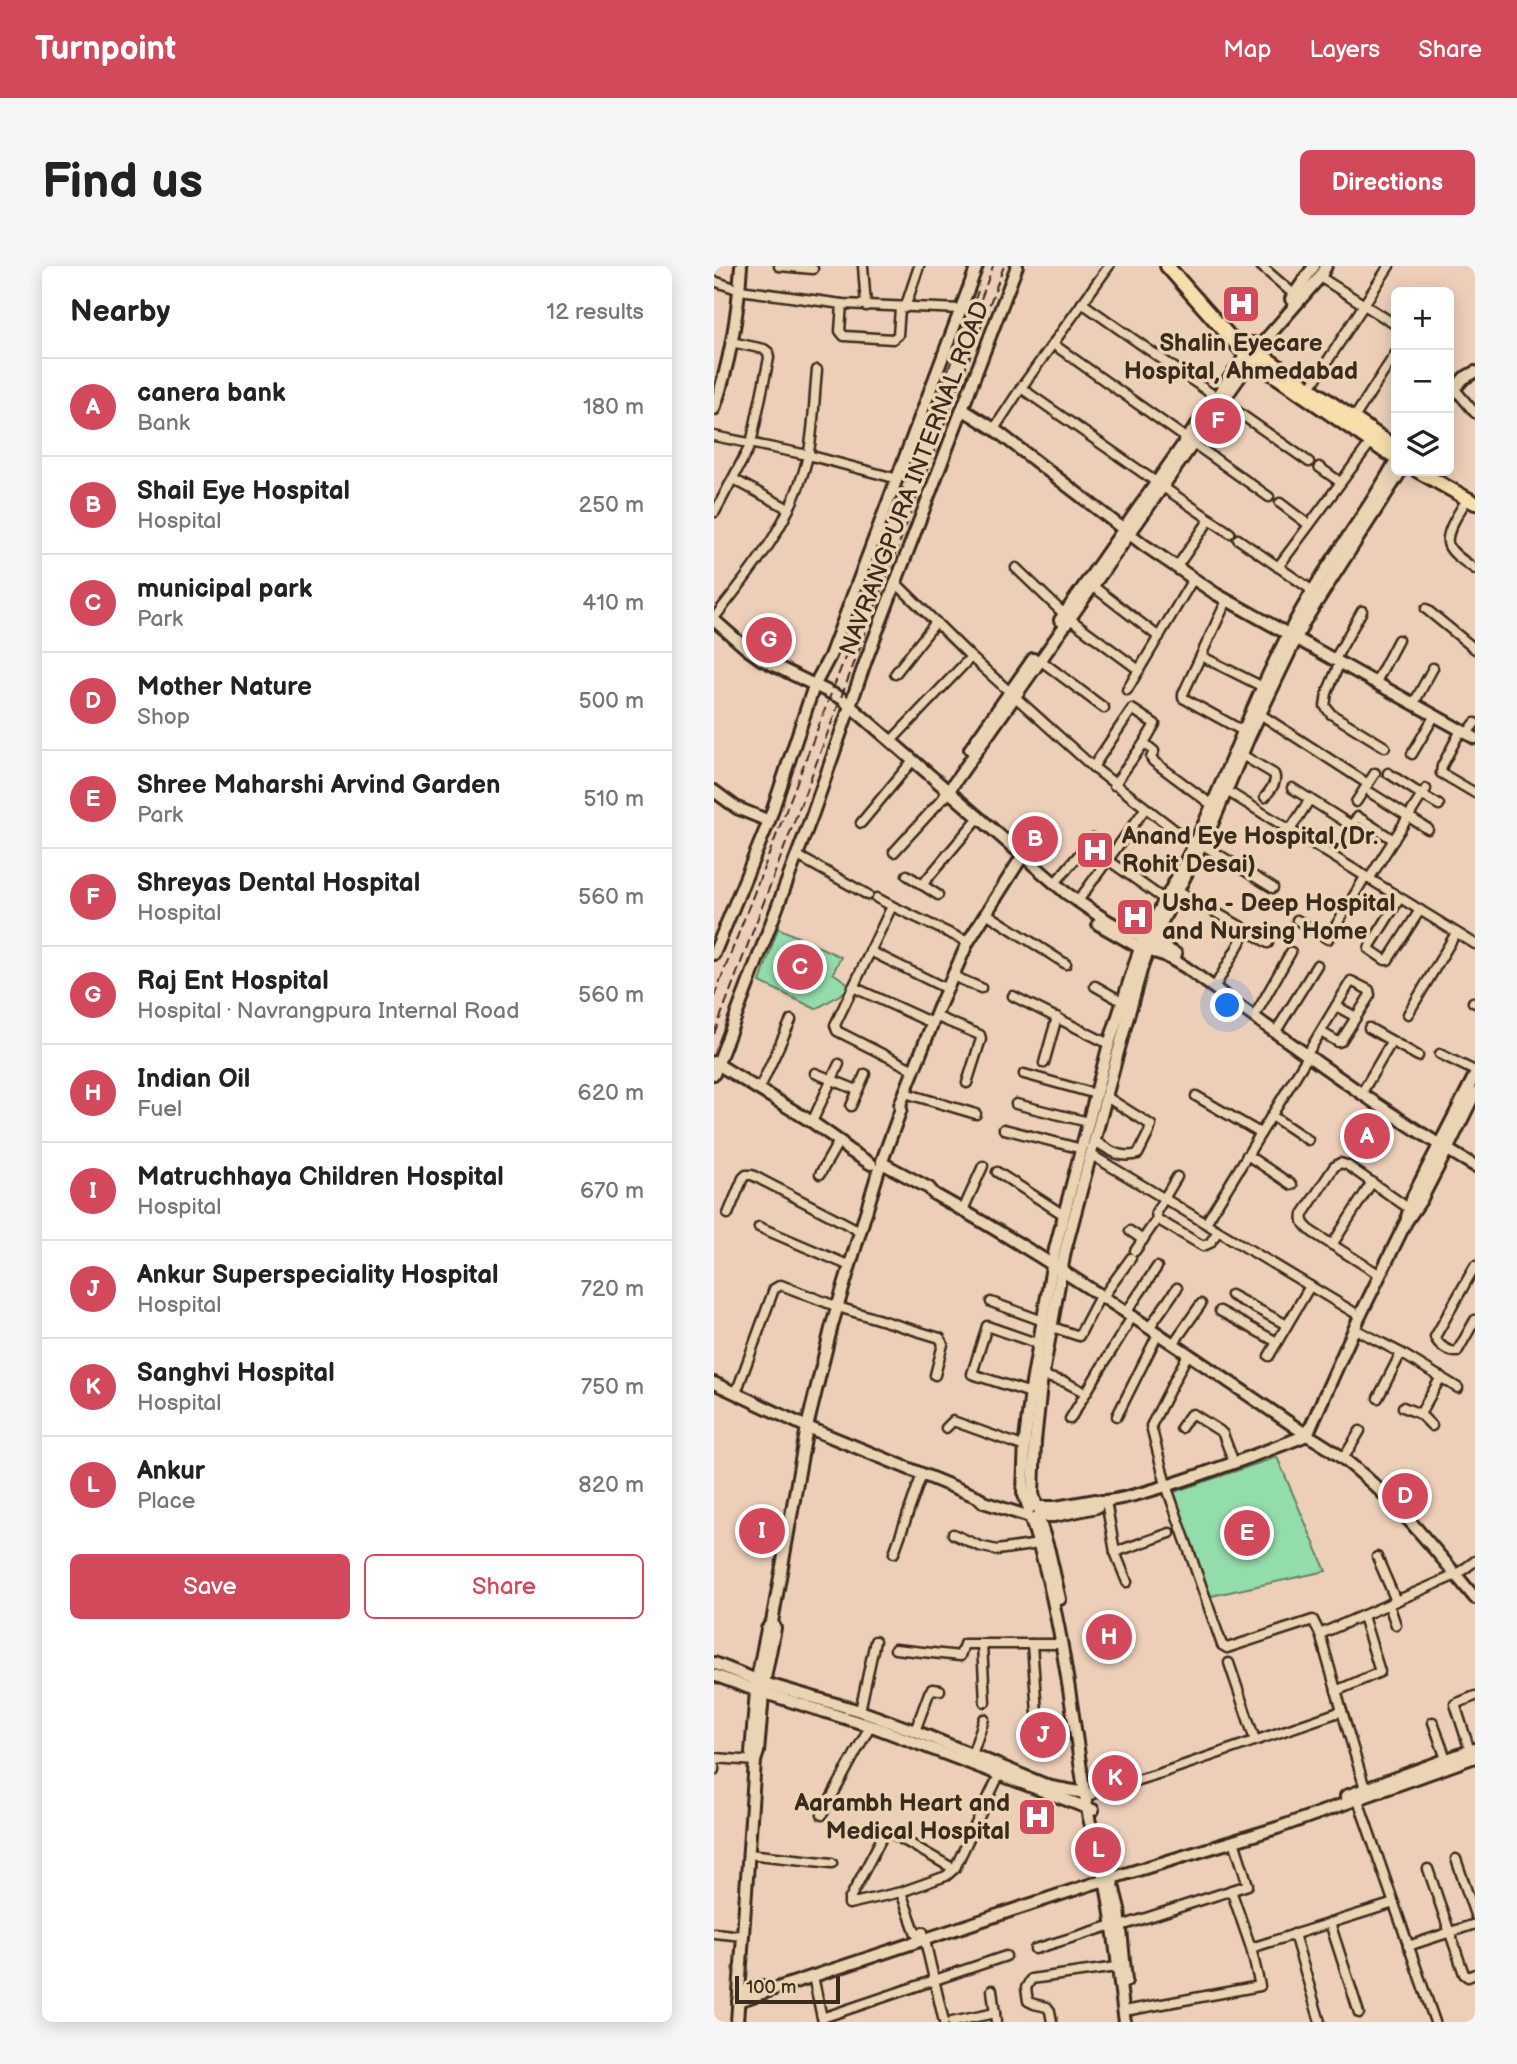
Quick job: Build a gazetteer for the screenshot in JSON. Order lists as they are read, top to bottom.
{
  "streets": {
    "street": ["NAVRANGPURA INTERNAL ROAD"]
  },
  "places": {
    "hospital": [
      "Shalin Eyecare Hospital, Ahmedabad",
      "Anand Eye Hospital,(Dr. Rohit Desai)",
      "Usha - Deep Hospital and Nursing Home",
      "Aarambh Heart and Medical Hospital"
    ]
  },
  "scale_bar": "100 m",
  "page": {
    "header": "Turnpoint",
    "nav": ["Map", "Layers", "Share"],
    "buttons": [
      "Directions",
      ["Save", "Share"]
    ],
    "title": "Find us",
    "heading": ["Nearby", "12 results"],
    "map_buttons": ["+", "−"],
    "list": [
      {
        "mark": "A",
        "name": "canera bank",
        "note": "Bank",
        "value": "180 m"
      },
      {
        "mark": "B",
        "name": "Shail Eye Hospital",
        "note": "Hospital",
        "value": "250 m"
      },
      {
        "mark": "C",
        "name": "municipal park",
        "note": "Park",
        "value": "410 m"
      },
      {
        "mark": "D",
        "name": "Mother Nature",
        "note": "Shop",
        "value": "500 m"
      },
      {
        "mark": "E",
        "name": "Shree Maharshi Arvind Garden",
        "note": "Park",
        "value": "510 m"
      },
      {
        "mark": "F",
        "name": "Shreyas Dental Hospital",
        "note": "Hospital",
        "value": "560 m"
      },
      {
        "mark": "G",
        "name": "Raj Ent Hospital",
        "note": "Hospital · Navrangpura Internal Road",
        "value": "560 m"
      },
      {
        "mark": "H",
        "name": "Indian Oil",
        "note": "Fuel",
        "value": "620 m"
      },
      {
        "mark": "I",
        "name": "Matruchhaya Children Hospital",
        "note": "Hospital",
        "value": "670 m"
      },
      {
        "mark": "J",
        "name": "Ankur Superspeciality Hospital",
        "note": "Hospital",
        "value": "720 m"
      },
      {
        "mark": "K",
        "name": "Sanghvi Hospital",
        "note": "Hospital",
        "value": "750 m"
      },
      {
        "mark": "L",
        "name": "Ankur",
        "note": "Place",
        "value": "820 m"
      }
    ],
    "pins": [
      "F",
      "G",
      "B",
      "C",
      "A",
      "D",
      "I",
      "E",
      "H",
      "J",
      "K",
      "L"
    ],
    "scale": "100 m"
  }
}
